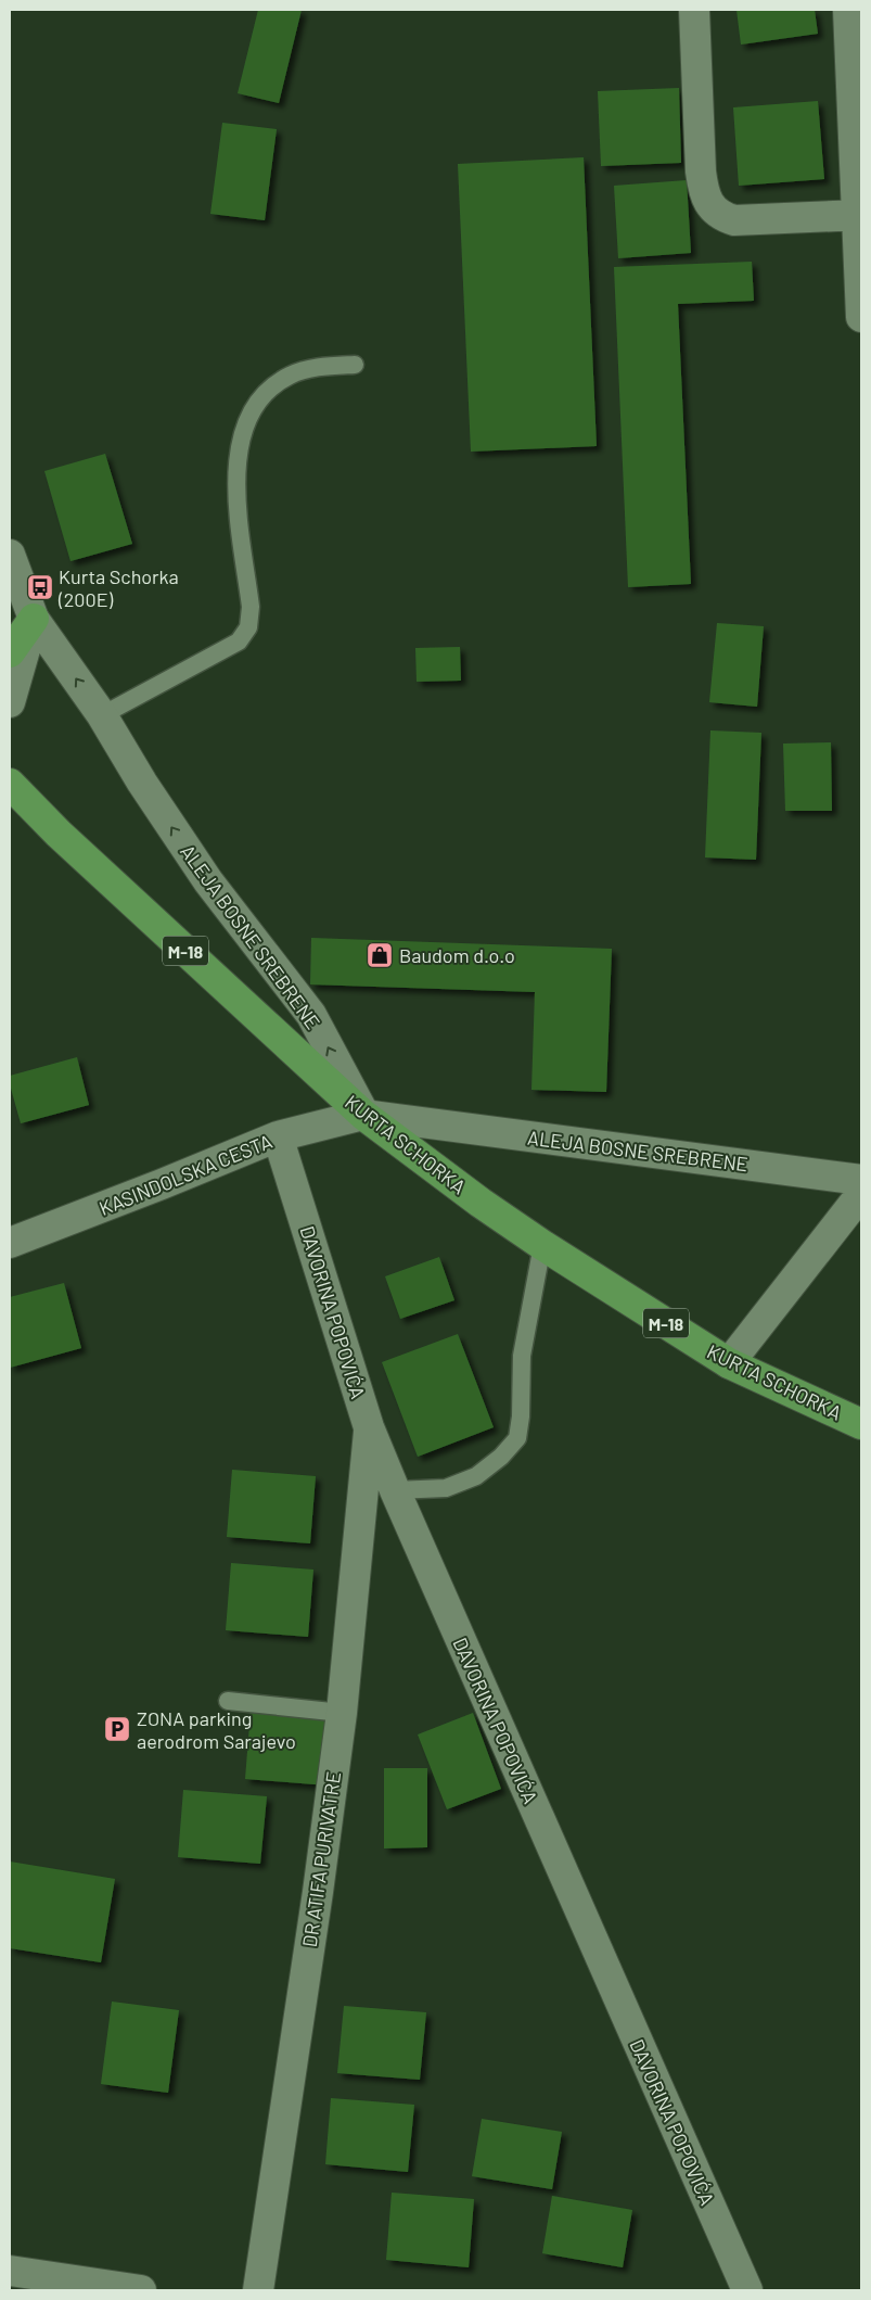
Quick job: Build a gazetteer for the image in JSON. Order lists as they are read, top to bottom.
{
  "streets": {
    "main road": ["M-18", "KURTA SCHORKA"],
    "street": [
      "ALEJA BOSNE SREBRENE",
      "KASINDOLSKA CESTA",
      "DAVORINA POPOVIĆA",
      "DR ATIFA PURIVATRE"
    ]
  },
  "crossings": [
    ["ALEJA BOSNE SREBRENE", "KURTA SCHORKA"],
    ["ALEJA BOSNE SREBRENE", "KASINDOLSKA CESTA"],
    ["KURTA SCHORKA", "KASINDOLSKA CESTA"],
    ["KASINDOLSKA CESTA", "DAVORINA POPOVIĆA"],
    ["DAVORINA POPOVIĆA", "DR ATIFA PURIVATRE"]
  ],
  "one_way": ["ALEJA BOSNE SREBRENE"],
  "places": {
    "bus stop": ["Kurta Schorka (200E)"],
    "shop": ["Baudom d.o.o"],
    "parking": ["ZONA parking aerodrom Sarajevo"]
  }
}
